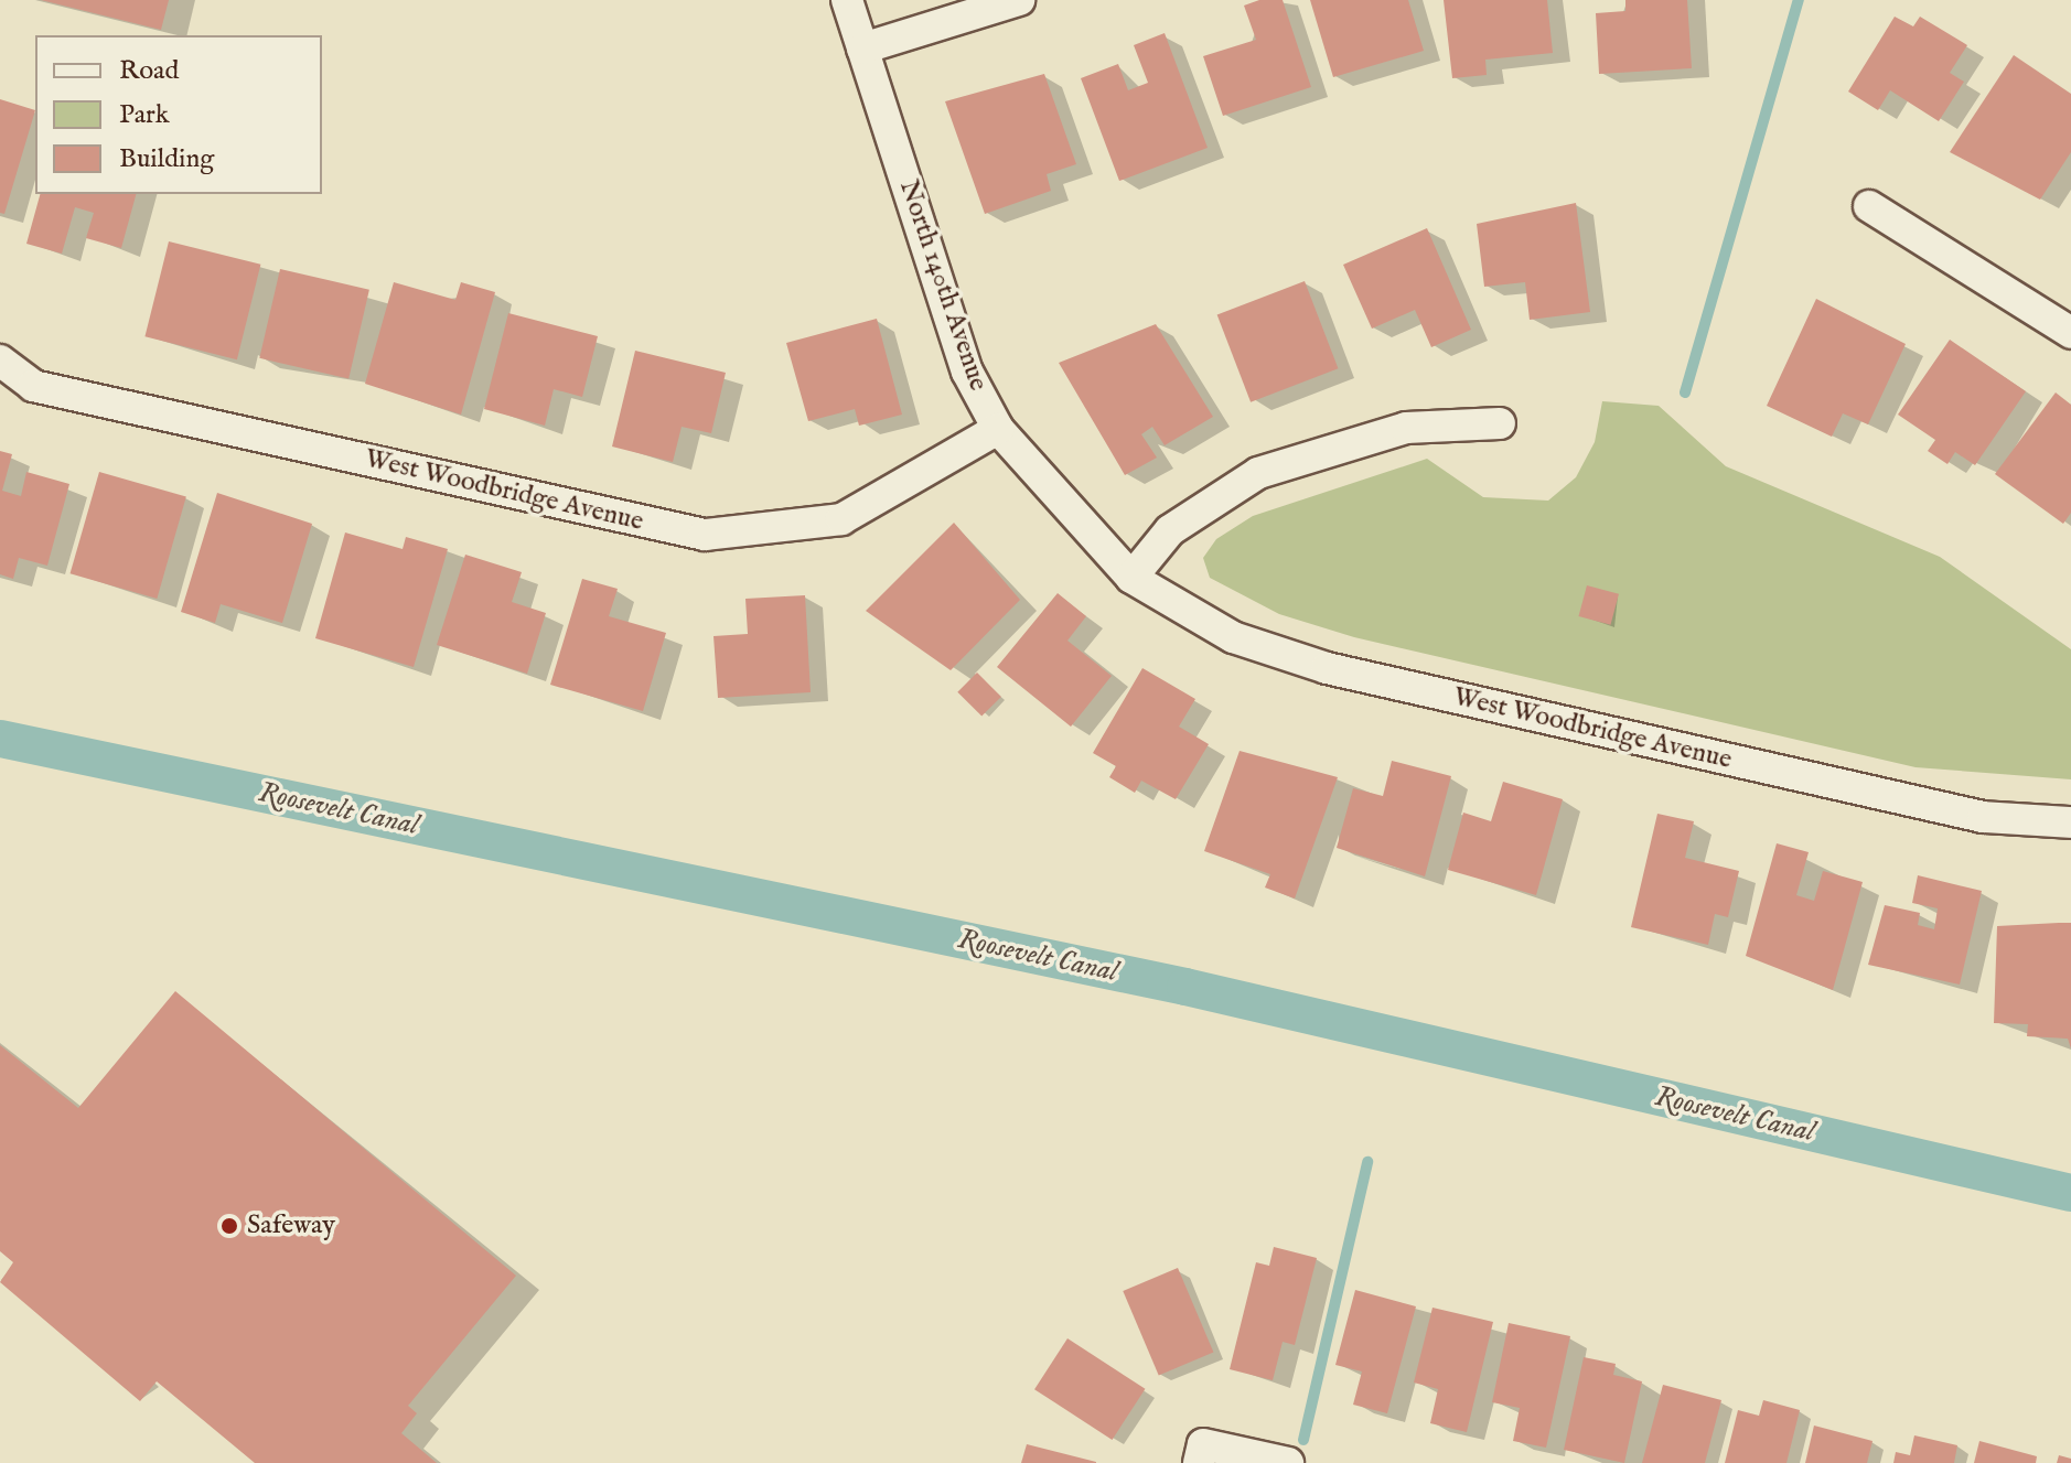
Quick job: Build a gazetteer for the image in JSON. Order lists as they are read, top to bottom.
{
  "streets": {
    "street": ["North 140th Avenue", "West Woodbridge Avenue"]
  },
  "crossings": [
    ["North 140th Avenue", "West Woodbridge Avenue"]
  ],
  "water": ["Roosevelt Canal"],
  "places": ["Safeway"],
  "legend": ["Road", "Park", "Building"]
}
